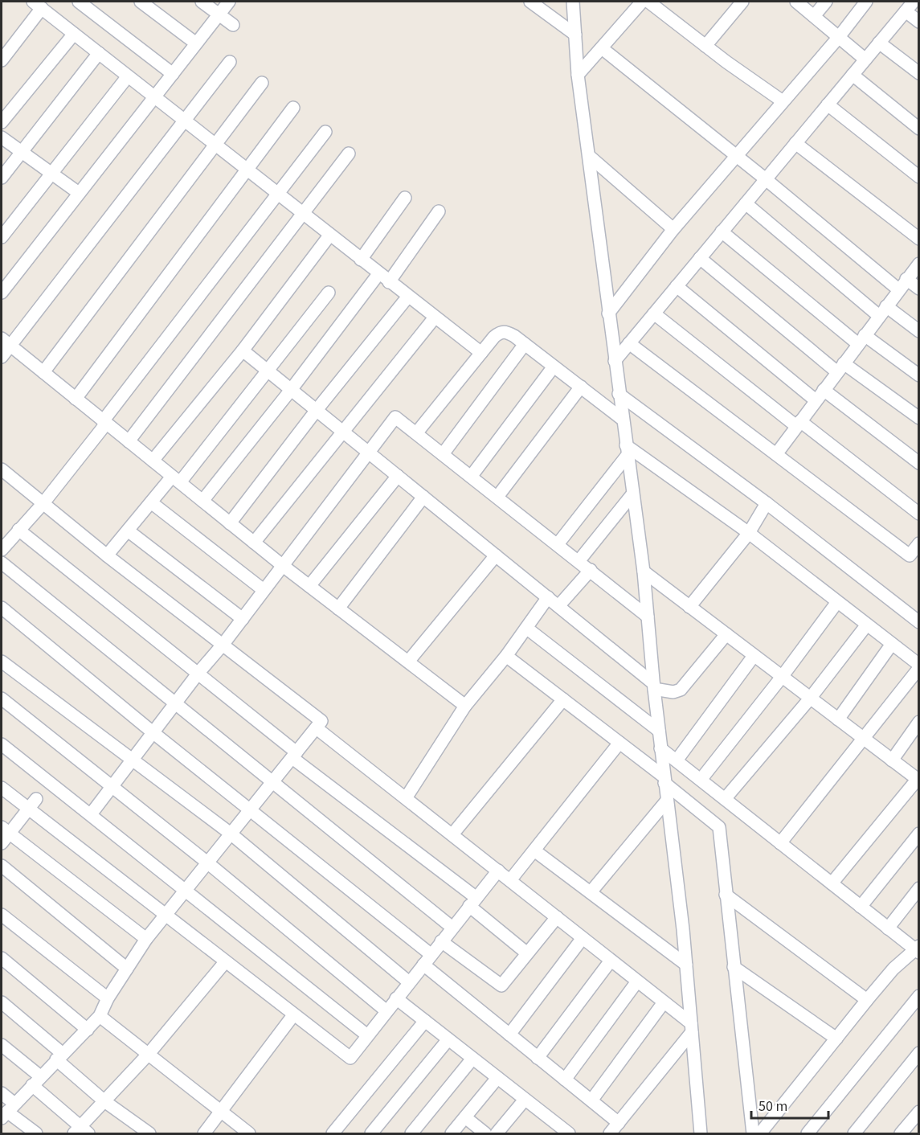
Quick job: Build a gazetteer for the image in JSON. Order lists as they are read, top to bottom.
{
  "scale_bar": "50 m"
}
